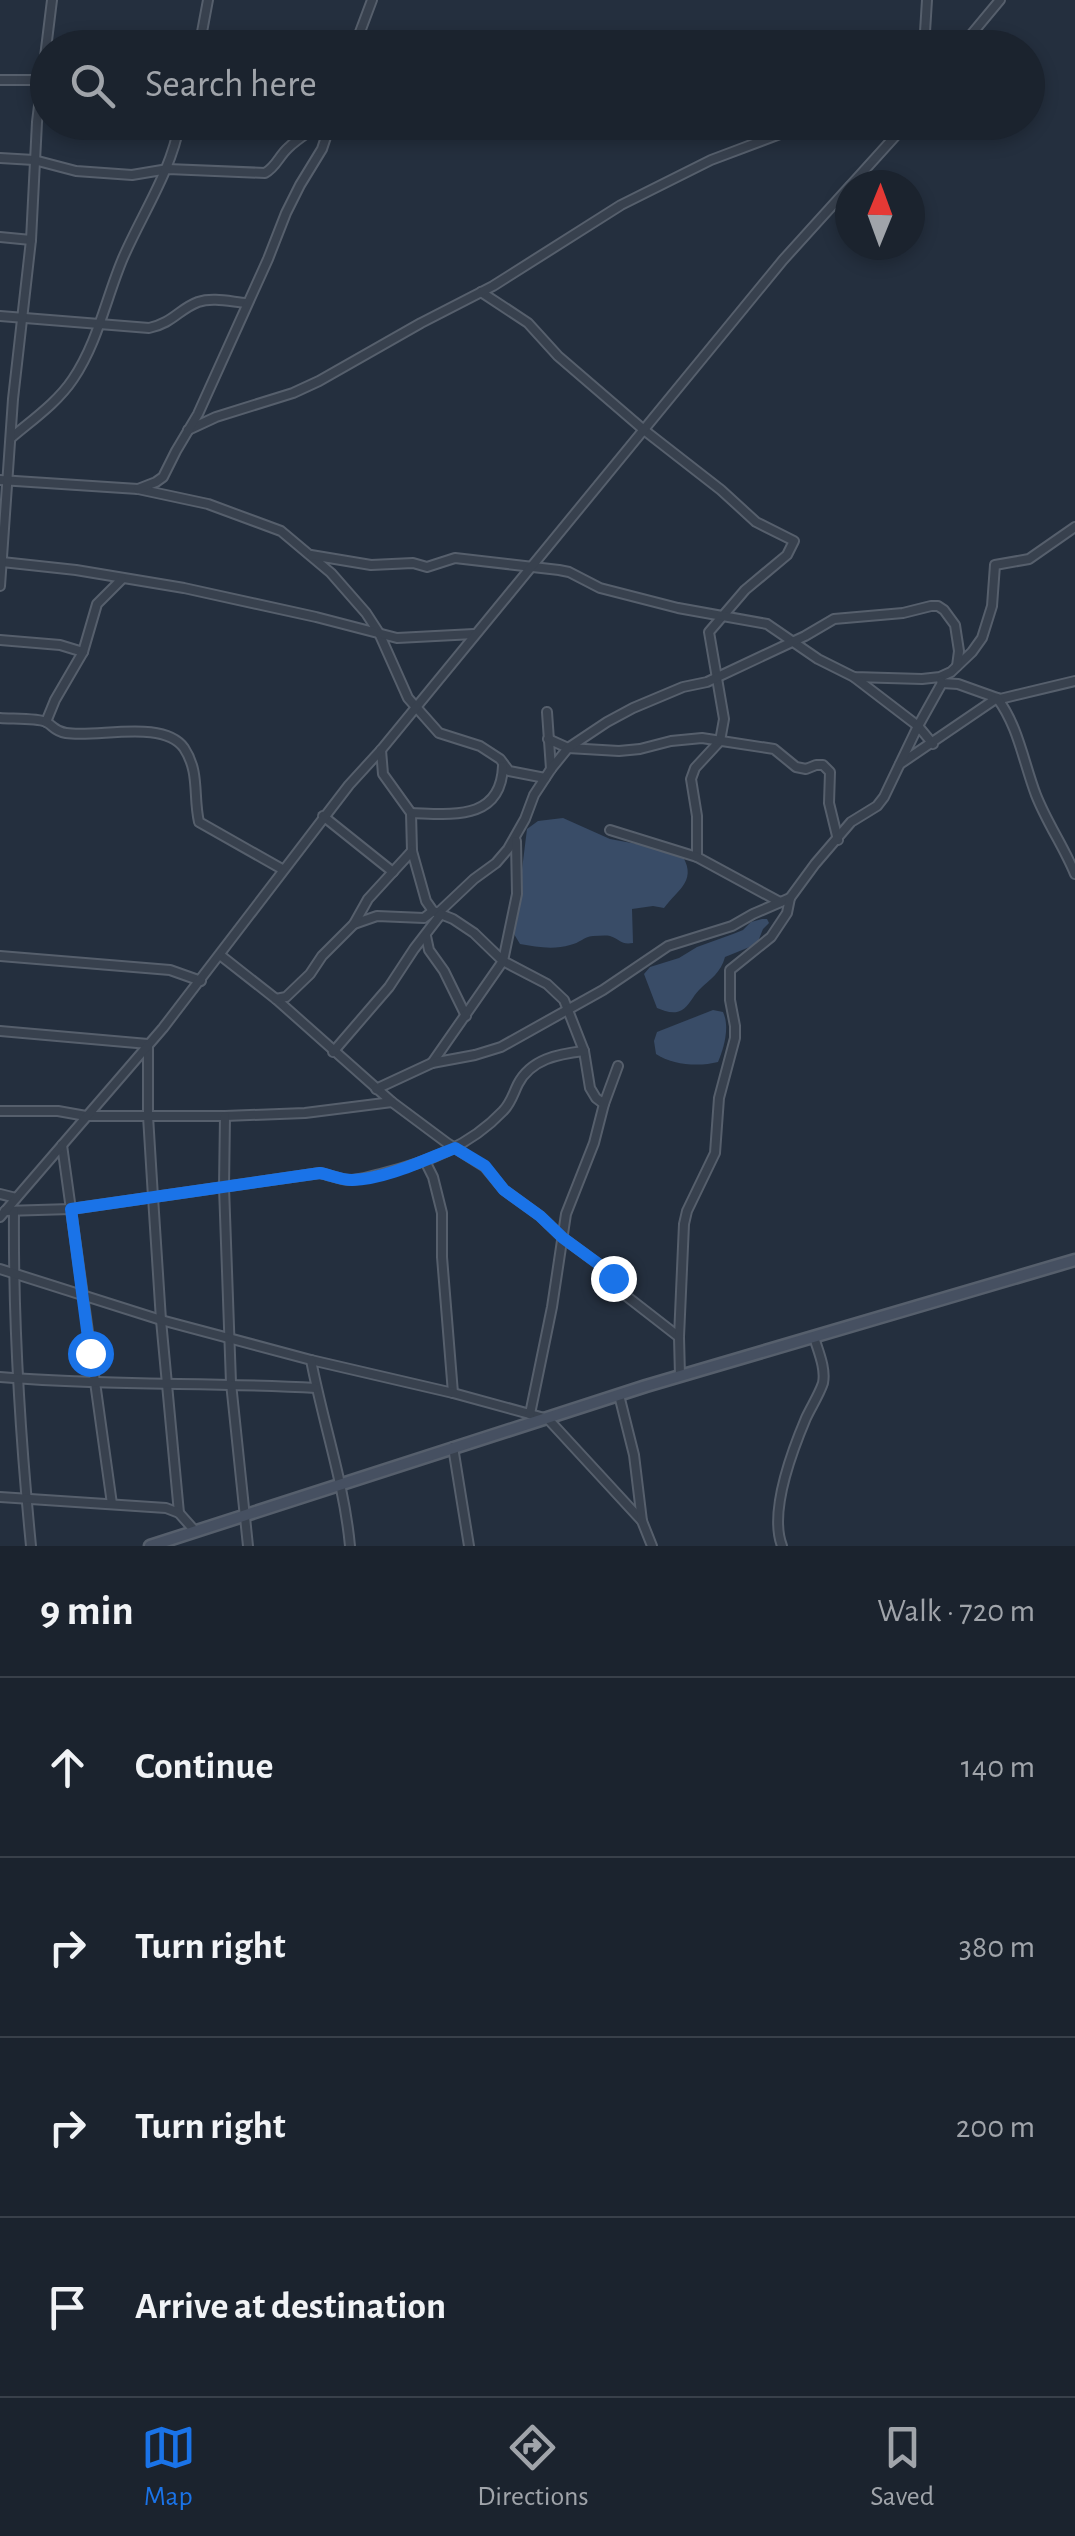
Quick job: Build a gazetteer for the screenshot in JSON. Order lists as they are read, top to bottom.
{
  "north": "top",
  "page": {
    "search": "Search here",
    "heading": ["9 min", "Walk · 720 m"],
    "list": [
      ["Continue", "140 m"],
      ["Turn right", "380 m"],
      ["Turn right", "200 m"],
      "Arrive at destination"
    ],
    "nav": ["Map", "Directions", "Saved"]
  }
}
